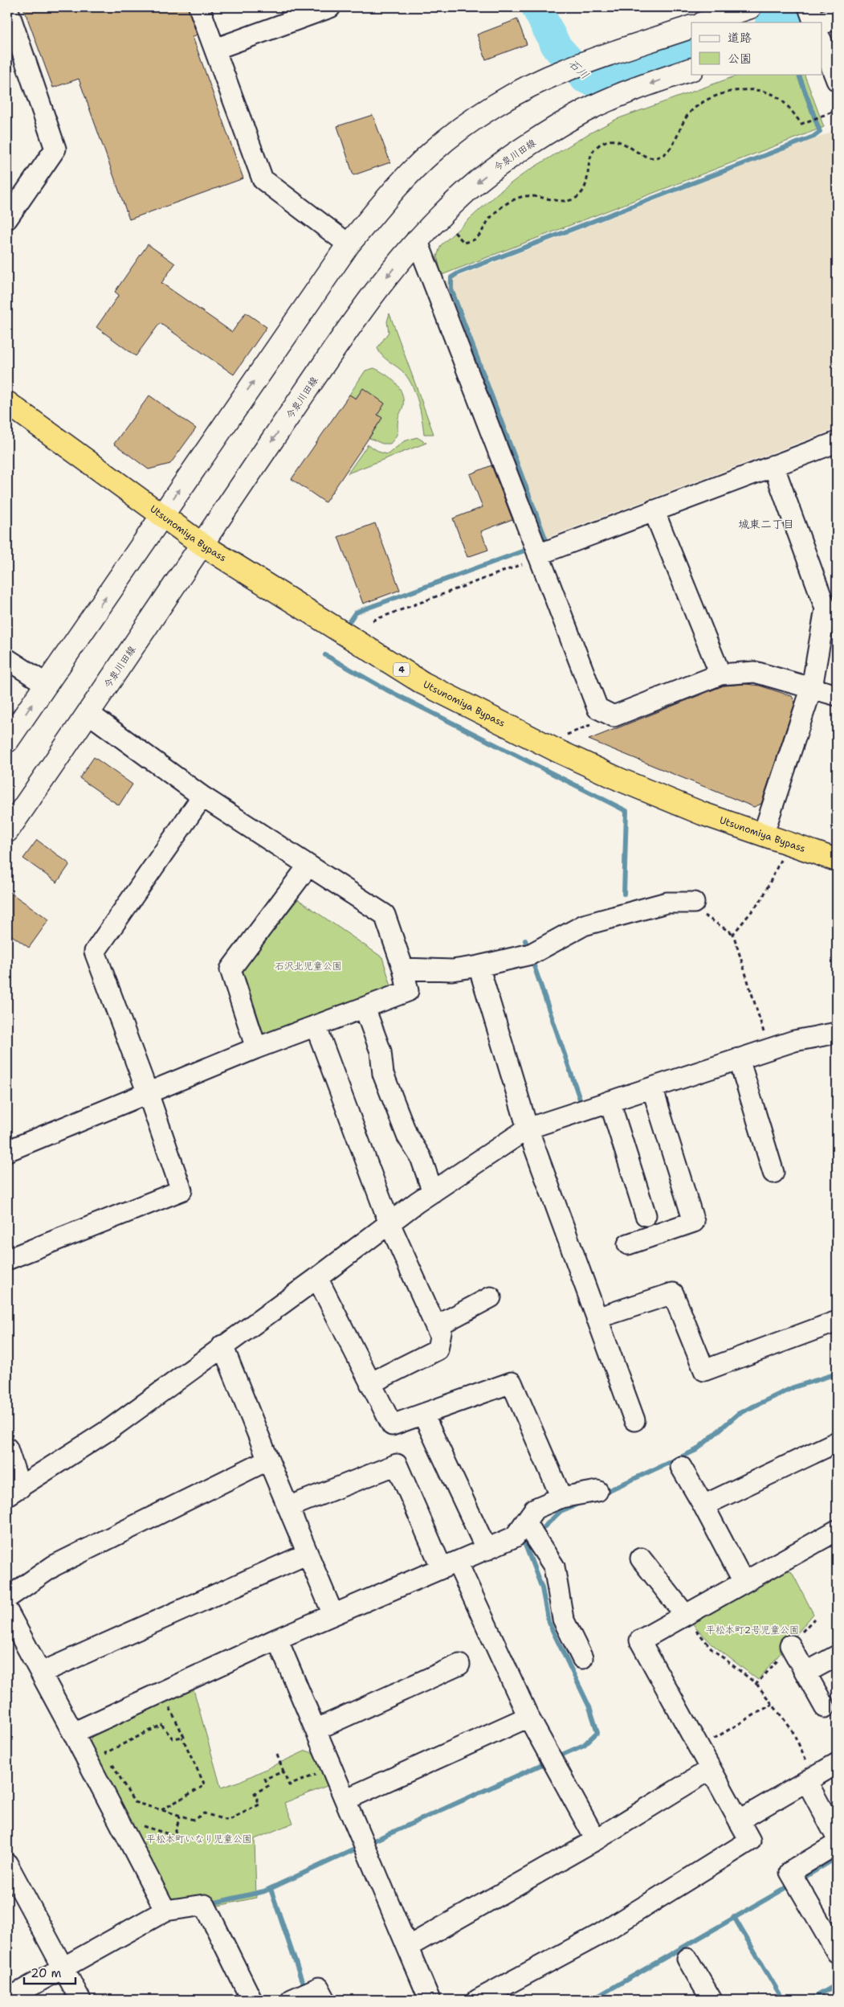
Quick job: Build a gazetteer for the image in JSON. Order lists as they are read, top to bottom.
{
  "streets": {
    "highway": ["Utsunomiya Bypass", "4"],
    "street": ["今泉川田線"]
  },
  "crossings": [
    ["今泉川田線", "Utsunomiya Bypass"]
  ],
  "districts": ["城東二丁目"],
  "water": ["石川"],
  "parks": ["石沢北児童公園", "平松本町2号児童公園", "平松本町いなり児童公園"],
  "legend": ["道路", "公園"],
  "scale_bar": "20 m"
}
